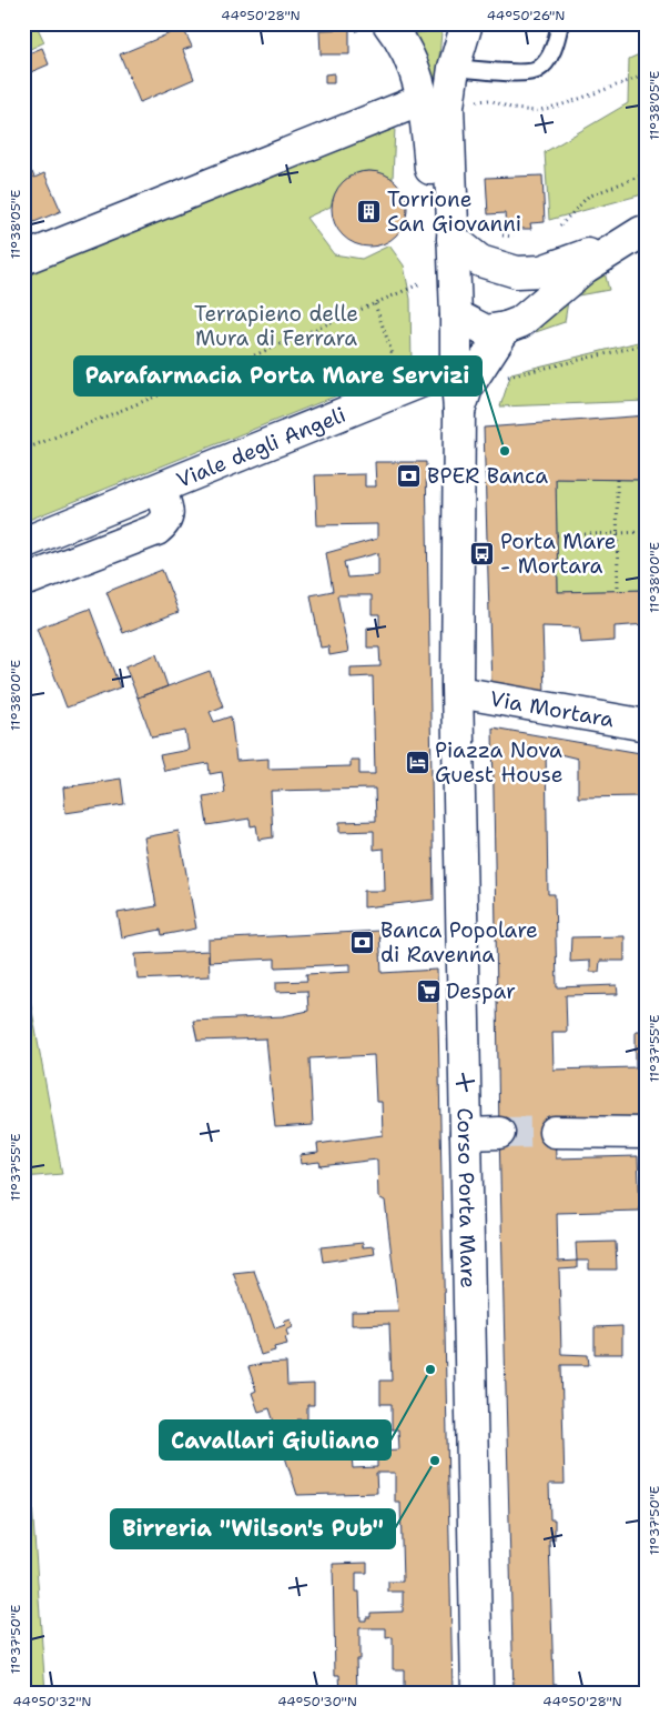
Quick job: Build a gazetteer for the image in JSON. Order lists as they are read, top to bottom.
{
  "streets": {
    "street": ["Viale degli Angeli", "Via Mortara", "Corso Porta Mare"]
  },
  "crossings": [
    ["Viale degli Angeli", "Corso Porta Mare"],
    ["Via Mortara", "Corso Porta Mare"]
  ],
  "parks": ["Terrapieno delle Mura di Ferrara"],
  "places": {
    "building": ["Torrione San Giovanni"],
    "other": ["Parafarmacia Porta Mare Servizi", "Cavallari Giuliano", "Birreria \"Wilson's Pub\""],
    "bank": ["BPER Banca", "Banca Popolare di Ravenna"],
    "bus stop": ["Porta Mare - Mortara"],
    "hotel": ["Piazza Nova Guest House"],
    "supermarket": ["Despar"]
  },
  "coordinates": [
    "44°50'28\"N",
    "44°50'26\"N",
    "11°38'05\"E",
    "11°38'00\"E",
    "11°37'55\"E",
    "11°37'50\"E",
    "44°50'32\"N",
    "44°50'30\"N"
  ]
}
